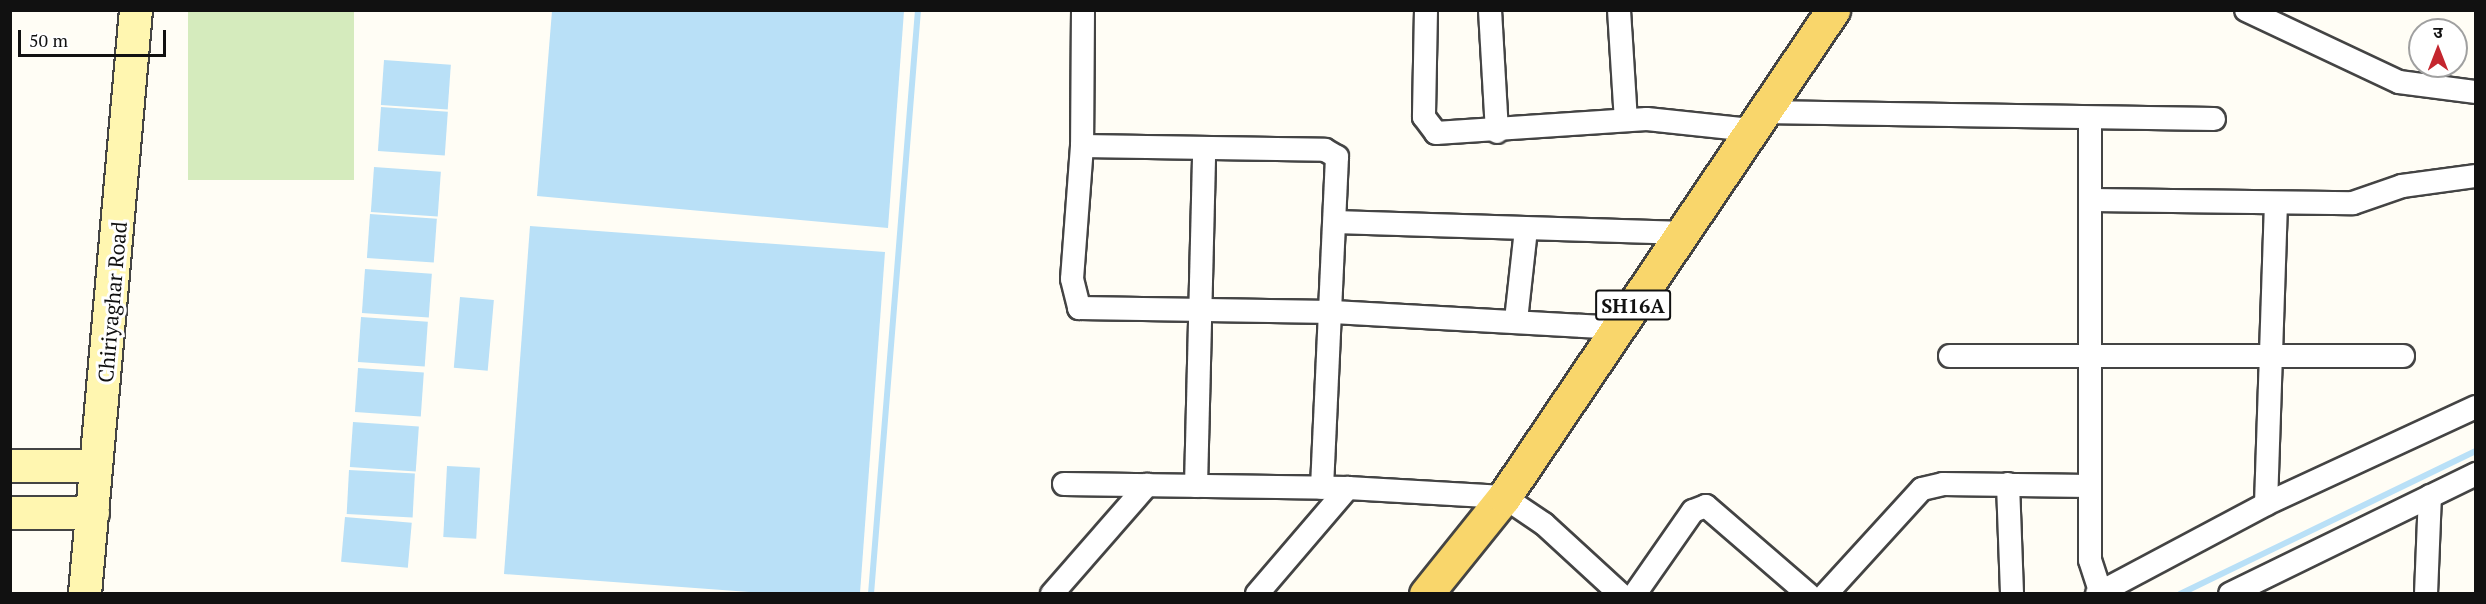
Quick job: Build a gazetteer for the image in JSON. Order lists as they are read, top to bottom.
{
  "streets": {
    "main road": ["SH16A"],
    "street": ["Chiriyaghar Road"]
  },
  "scale_bar": "50 m",
  "north": "top"
}
